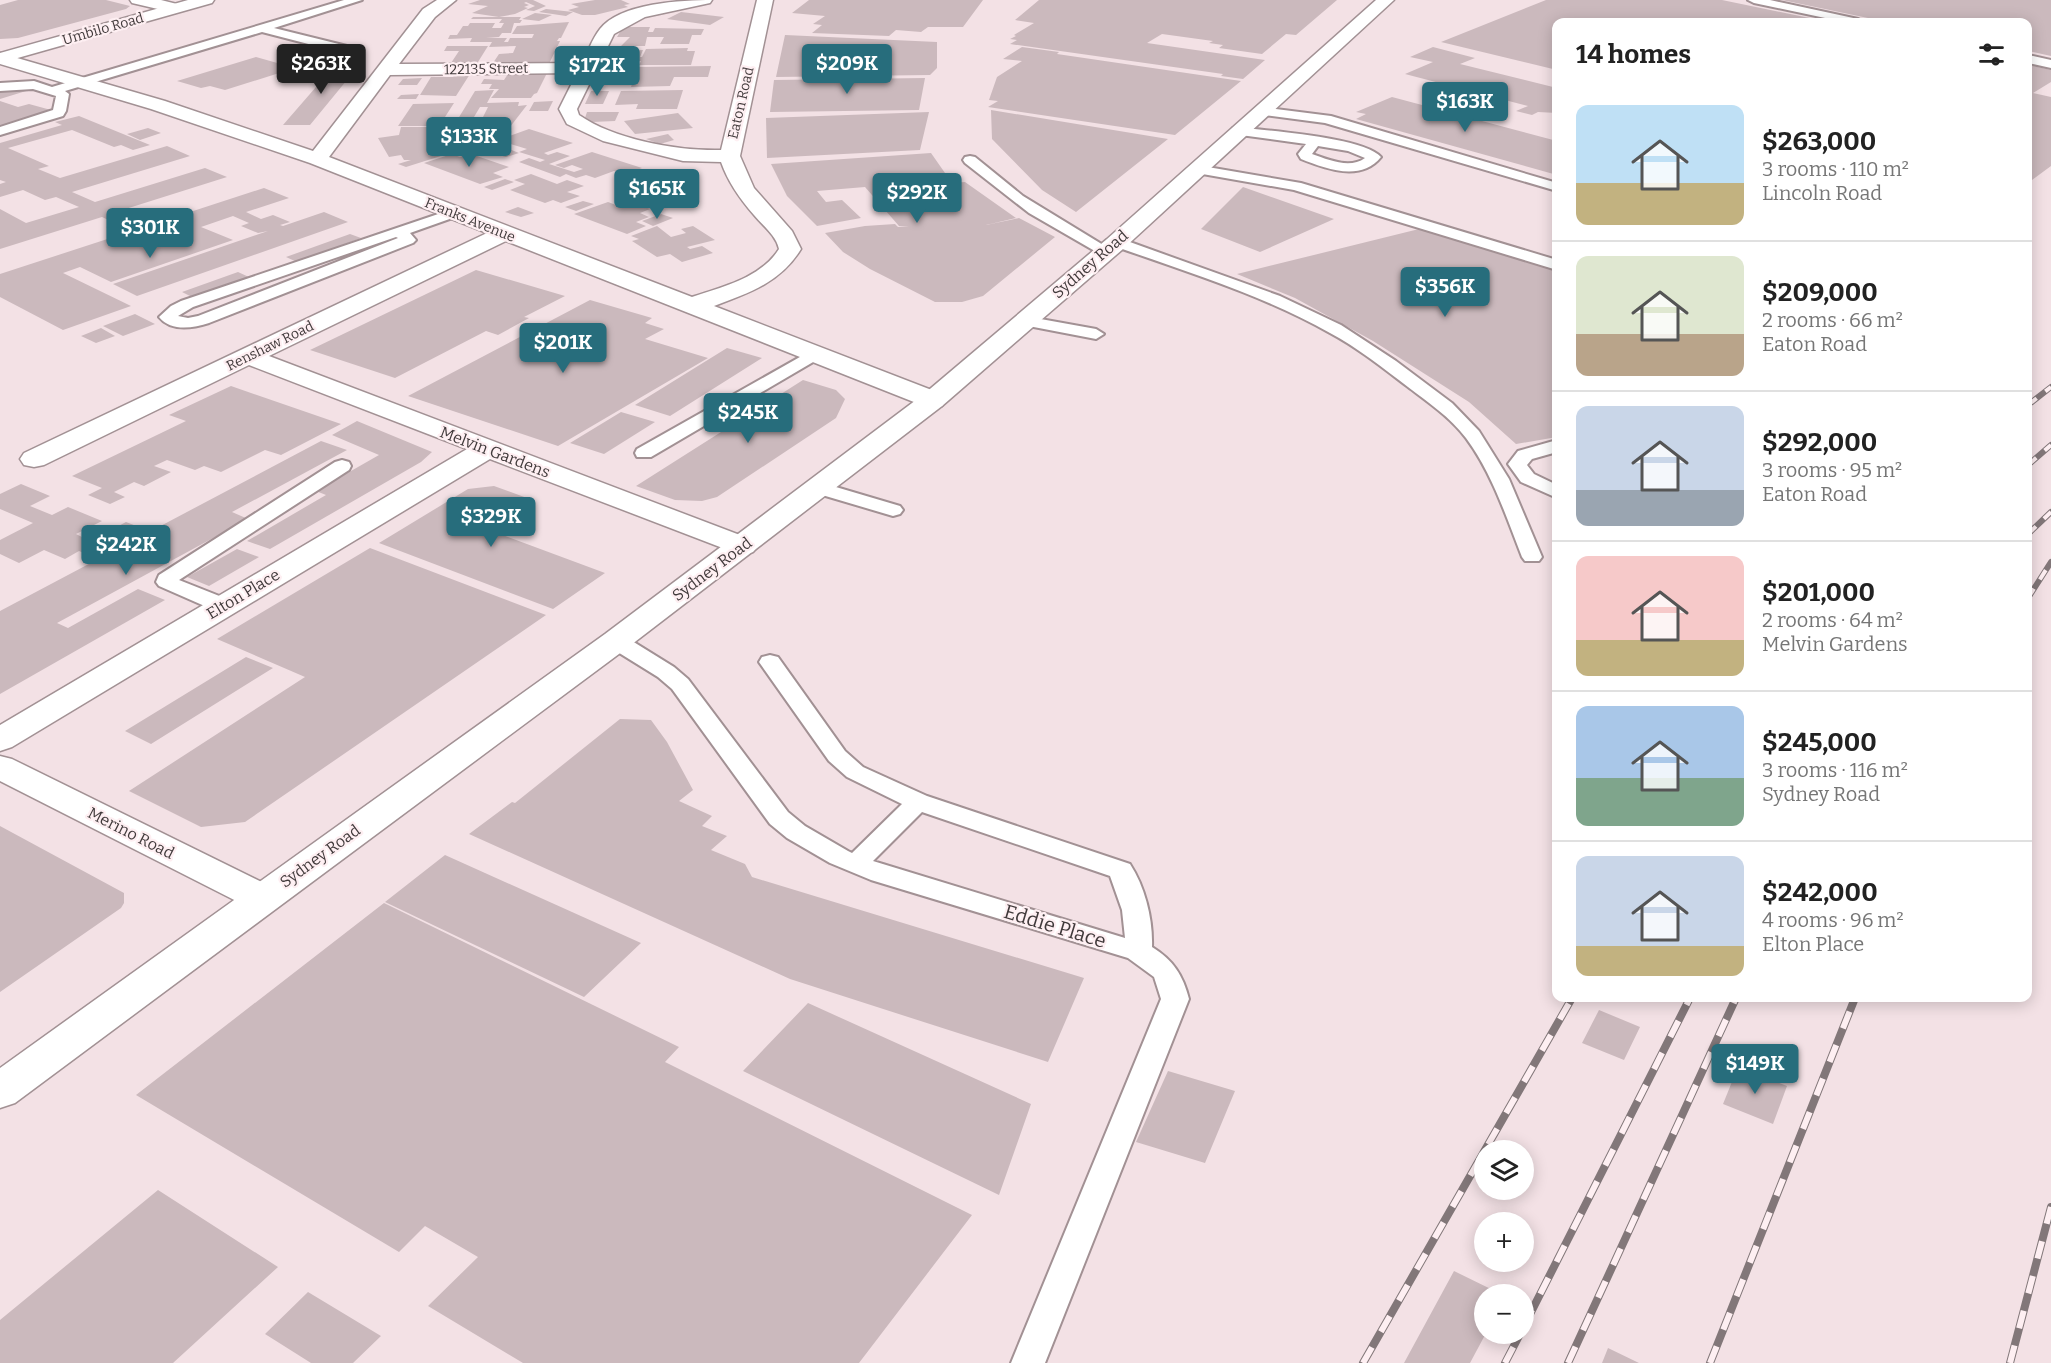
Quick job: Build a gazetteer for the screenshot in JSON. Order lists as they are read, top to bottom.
{
  "streets": {
    "street": [
      "Umbilo Road",
      "122135 Street",
      "Eaton Road",
      "Franks Avenue",
      "Sydney Road",
      "Renshaw Road",
      "Melvin Gardens",
      "Elton Place",
      "Merino Road"
    ],
    "lane": ["Eddie Place"]
  },
  "crossings": [
    ["Umbilo Road", "Franks Avenue"],
    ["Eaton Road", "Franks Avenue"],
    ["Franks Avenue", "Sydney Road"],
    ["Franks Avenue", "Renshaw Road"],
    ["Sydney Road", "Melvin Gardens"],
    ["Sydney Road", "Merino Road"],
    ["Sydney Road", "Eddie Place"],
    ["Renshaw Road", "Melvin Gardens"],
    ["Melvin Gardens", "Elton Place"]
  ],
  "page": {
    "heading": "14 homes",
    "price": [
      "$263K",
      "$209K",
      "$172K",
      "$163K",
      "$133K",
      "$165K",
      "$292K",
      "$301K",
      "$356K",
      "$201K",
      "$245K",
      "$329K",
      "$242K",
      "$149K"
    ],
    "list": [
      {
        "name": "$263,000",
        "note": "3 rooms · 110 m² · Lincoln Road"
      },
      {
        "name": "$209,000",
        "note": "2 rooms · 66 m² · Eaton Road"
      },
      {
        "name": "$292,000",
        "note": "3 rooms · 95 m² · Eaton Road"
      },
      {
        "name": "$201,000",
        "note": "2 rooms · 64 m² · Melvin Gardens"
      },
      {
        "name": "$245,000",
        "note": "3 rooms · 116 m² · Sydney Road"
      },
      {
        "name": "$242,000",
        "note": "4 rooms · 96 m² · Elton Place"
      }
    ],
    "map_buttons": ["+", "−"]
  }
}
